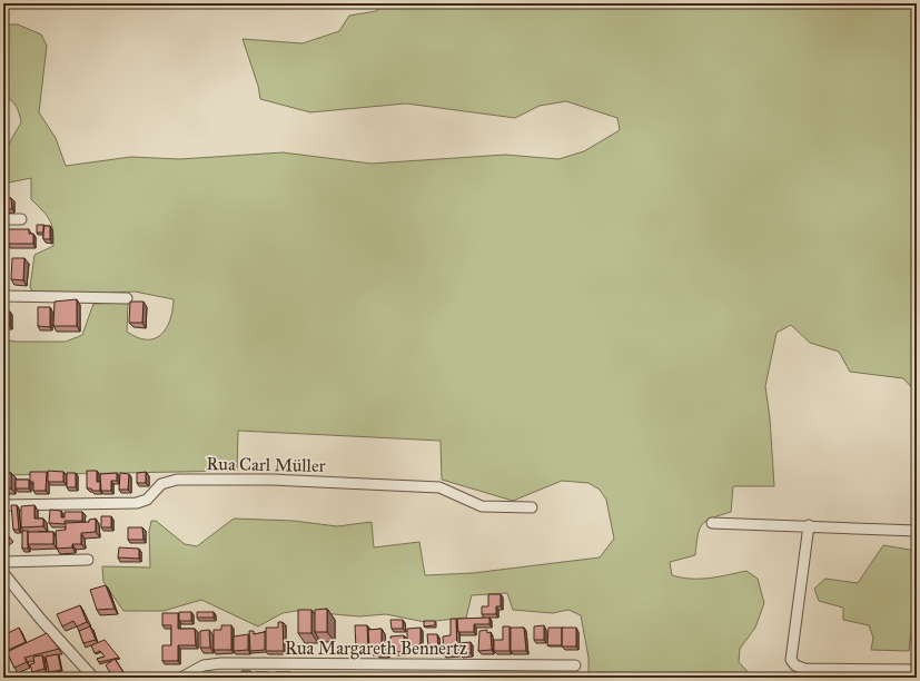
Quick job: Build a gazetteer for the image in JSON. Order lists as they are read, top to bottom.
{
  "streets": {
    "street": ["Rua Carl Müller", "Rua Margareth Bennertz"]
  }
}
